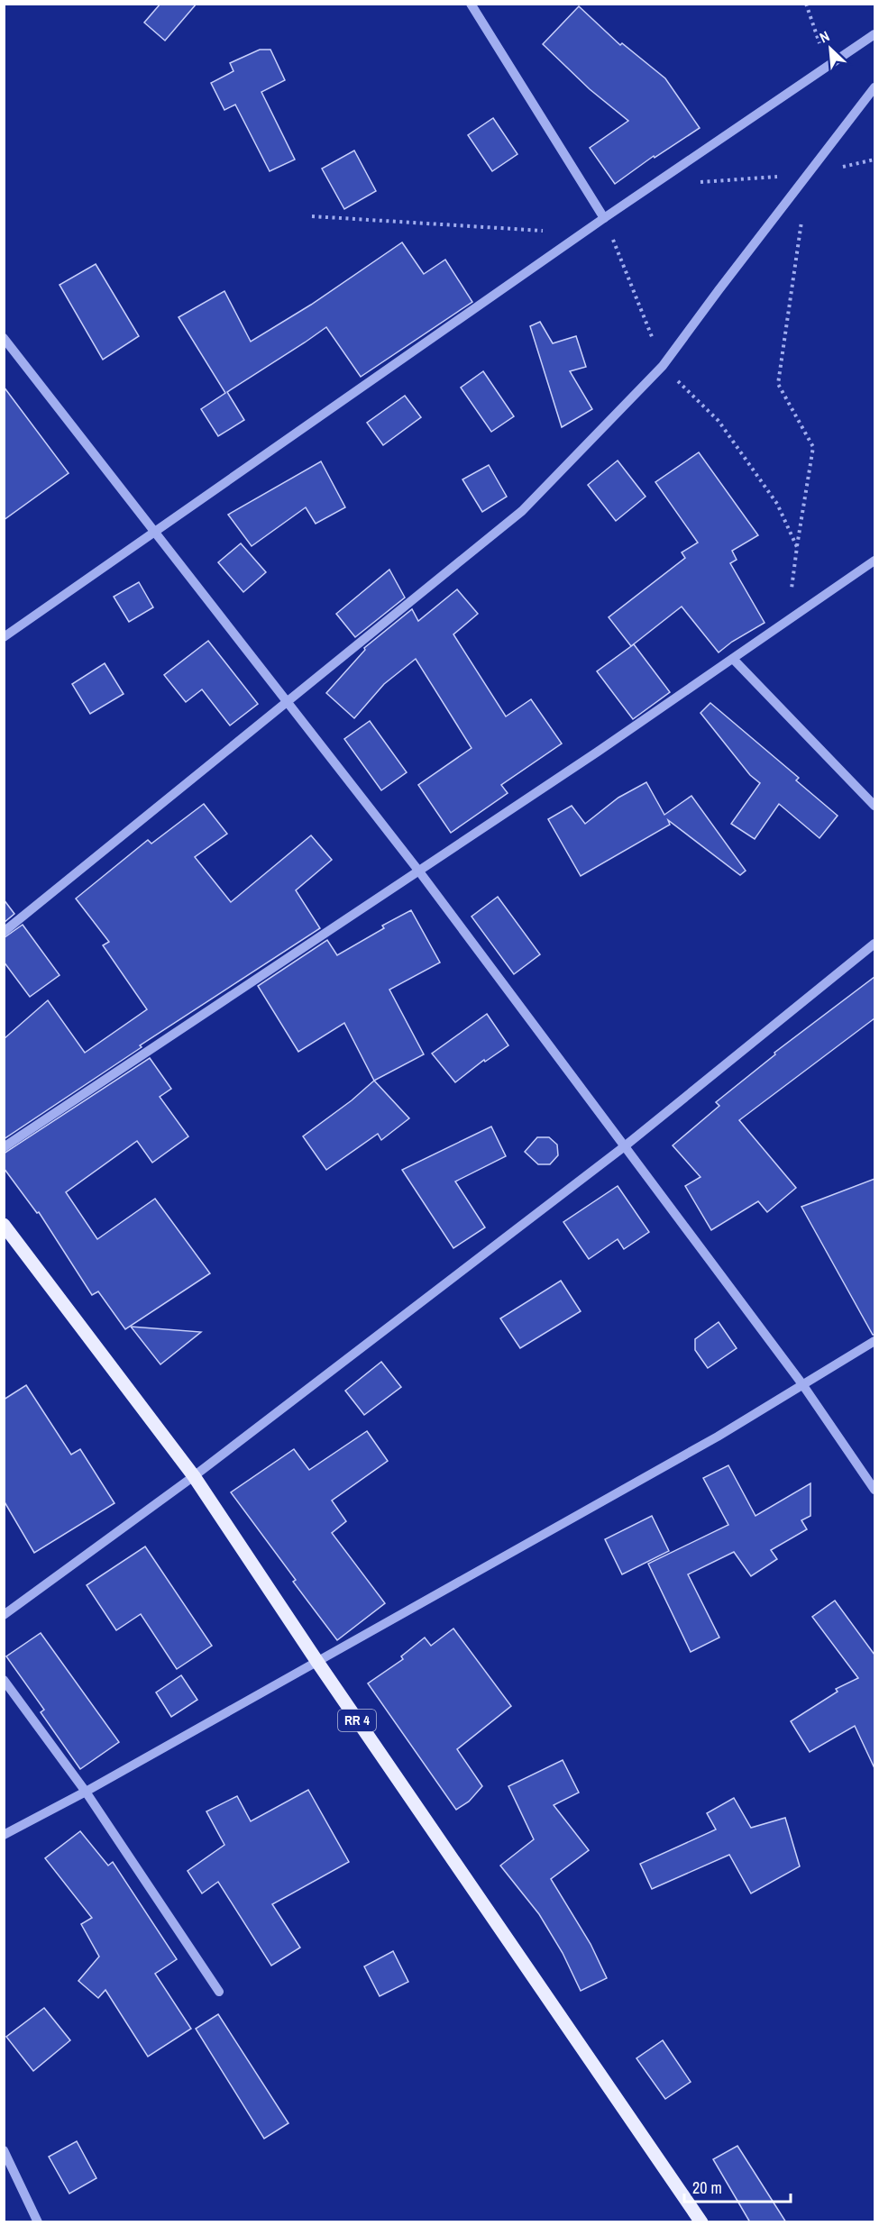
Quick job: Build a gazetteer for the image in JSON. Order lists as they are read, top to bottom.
{
  "streets": {
    "main road": ["RR 4"]
  },
  "scale_bar": "20 m",
  "north": "top left"
}
